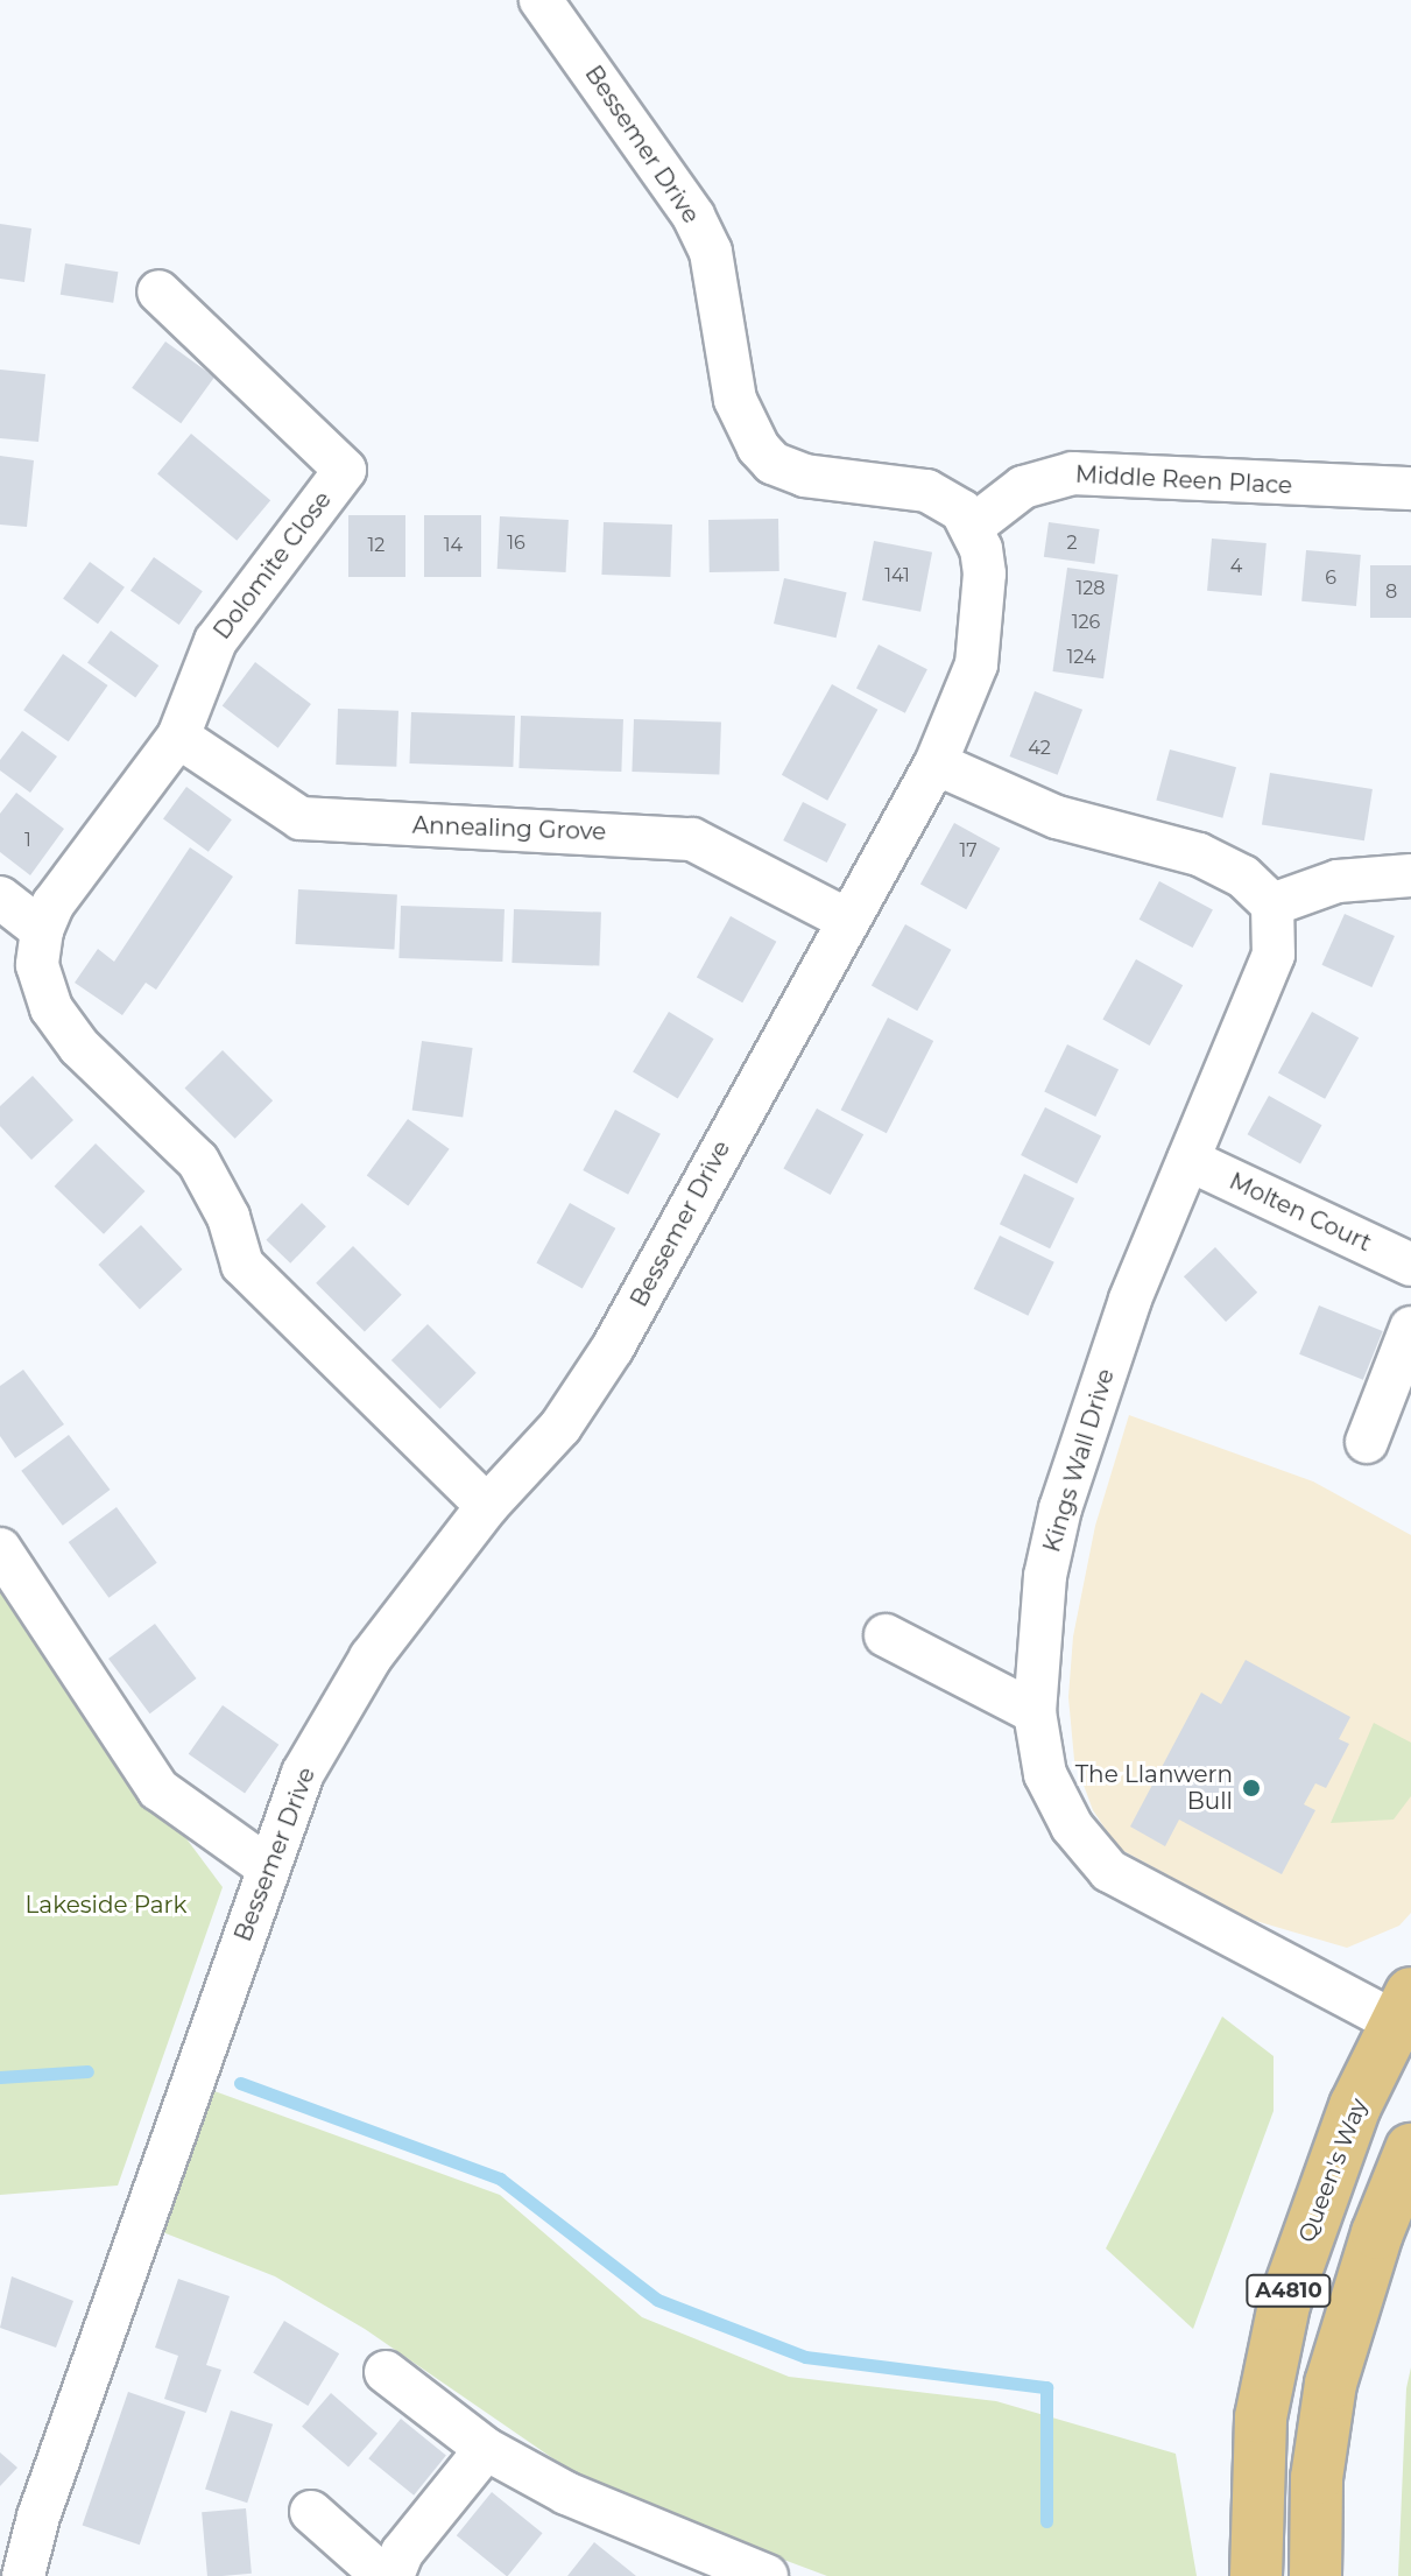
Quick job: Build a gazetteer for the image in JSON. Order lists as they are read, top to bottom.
{
  "streets": {
    "main road": ["Queen's Way", "A4810"],
    "street": [
      "Bessemer Drive",
      "Middle Reen Place",
      "Dolomite Close",
      "Annealing Grove",
      "Molten Court",
      "Kings Wall Drive"
    ]
  },
  "crossings": [
    ["Bessemer Drive", "Middle Reen Place"],
    ["Bessemer Drive", "Annealing Grove"],
    ["Dolomite Close", "Annealing Grove"],
    ["Molten Court", "Kings Wall Drive"],
    ["Kings Wall Drive", "Queen's Way"]
  ],
  "parks": ["Lakeside Park"],
  "places": ["The Llanwern Bull"],
  "house_numbers": [
    "16",
    "2",
    "12",
    "14",
    "4",
    "141",
    "6",
    "128",
    "8",
    "126",
    "124",
    "42",
    "1",
    "17"
  ]
}
